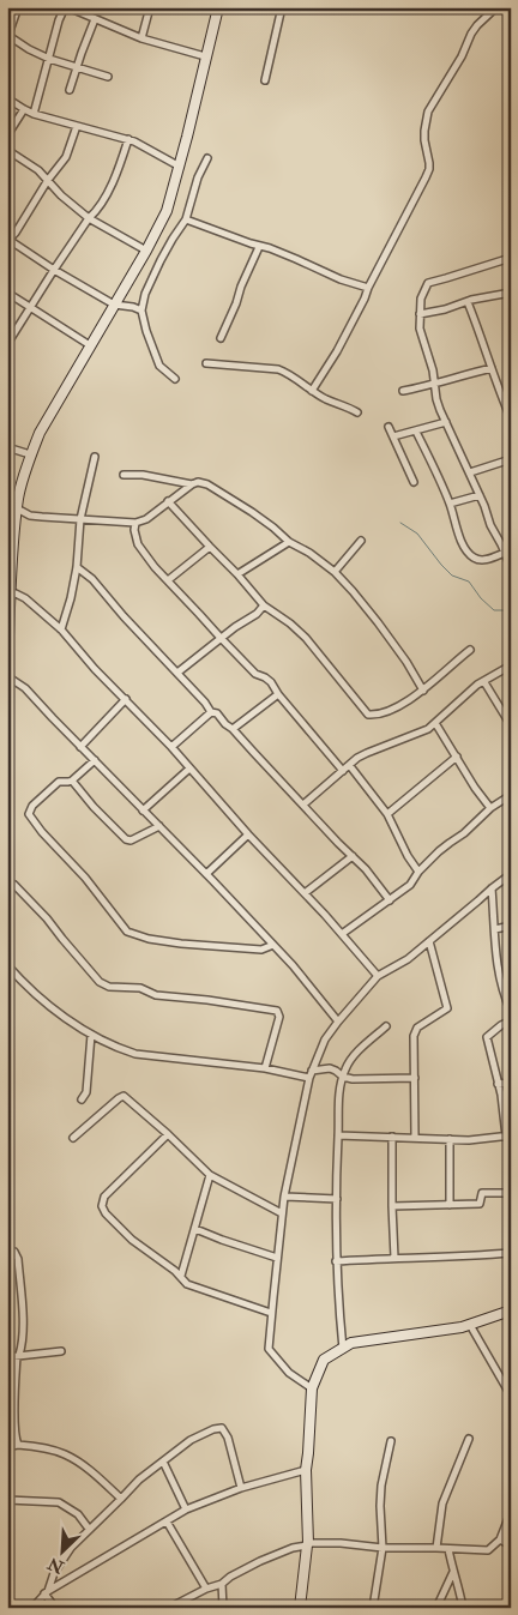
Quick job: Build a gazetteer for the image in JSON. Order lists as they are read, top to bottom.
{
  "north": "bottom left"
}
